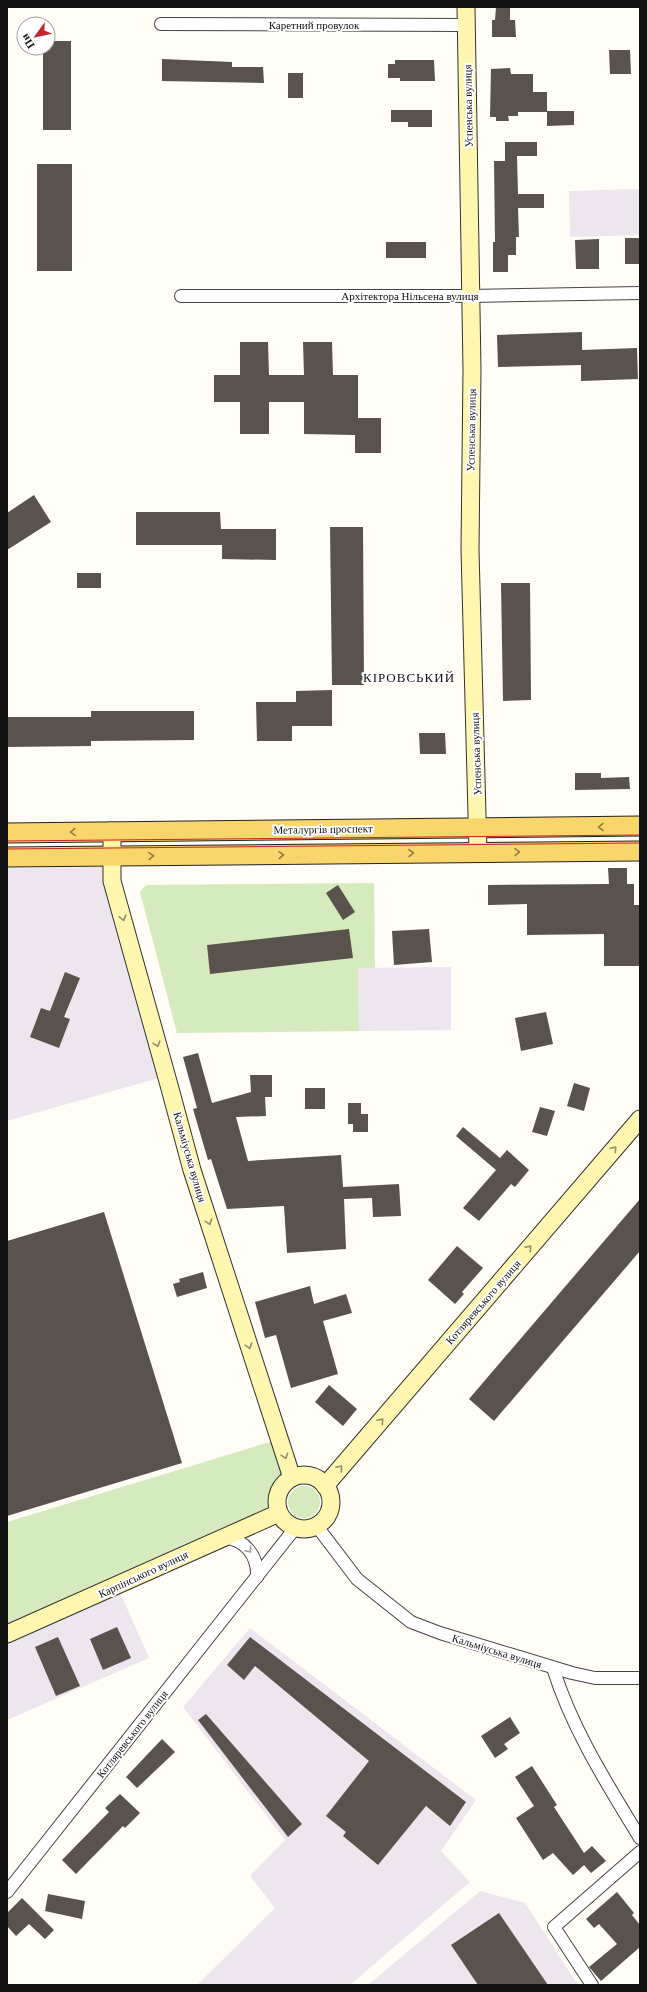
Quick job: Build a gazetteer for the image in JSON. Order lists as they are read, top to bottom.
{
  "streets": {
    "main road": ["Металургів проспект"],
    "street": [
      "Каретний провулок",
      "Успенська вулиця",
      "Архітектора Нільсена вулиця",
      "Кальміуська вулиця",
      "Котляревського вулиця",
      "Карпінського вулиця"
    ]
  },
  "crossings": [
    ["Каретний провулок", "Успенська вулиця"],
    ["Успенська вулиця", "Архітектора Нільсена вулиця"],
    ["Успенська вулиця", "Металургів проспект"],
    ["Металургів проспект", "Кальміуська вулиця"],
    ["Кальміуська вулиця", "Котляревського вулиця"],
    ["Кальміуська вулиця", "Карпінського вулиця"],
    ["Котляревського вулиця", "Карпінського вулиця"]
  ],
  "one_way": ["Кальміуська вулиця", "Котляревського вулиця"],
  "districts": ["КІРОВСЬКИЙ"],
  "north": "bottom left"
}
